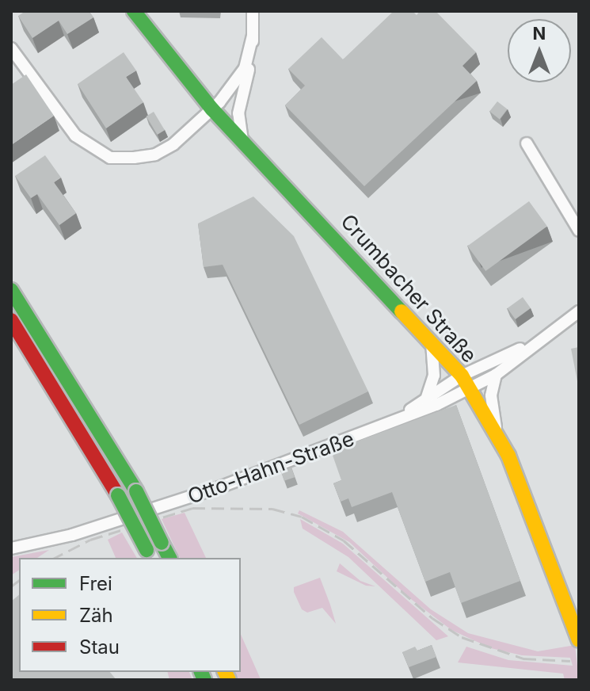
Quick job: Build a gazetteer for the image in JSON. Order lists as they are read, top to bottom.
{
  "streets": {
    "main road": ["Crumbacher Straße"],
    "street": ["Otto-Hahn-Straße"]
  },
  "crossings": [
    ["Crumbacher Straße", "Otto-Hahn-Straße"]
  ],
  "legend": ["Frei", "Zäh", "Stau"],
  "north": "top"
}
